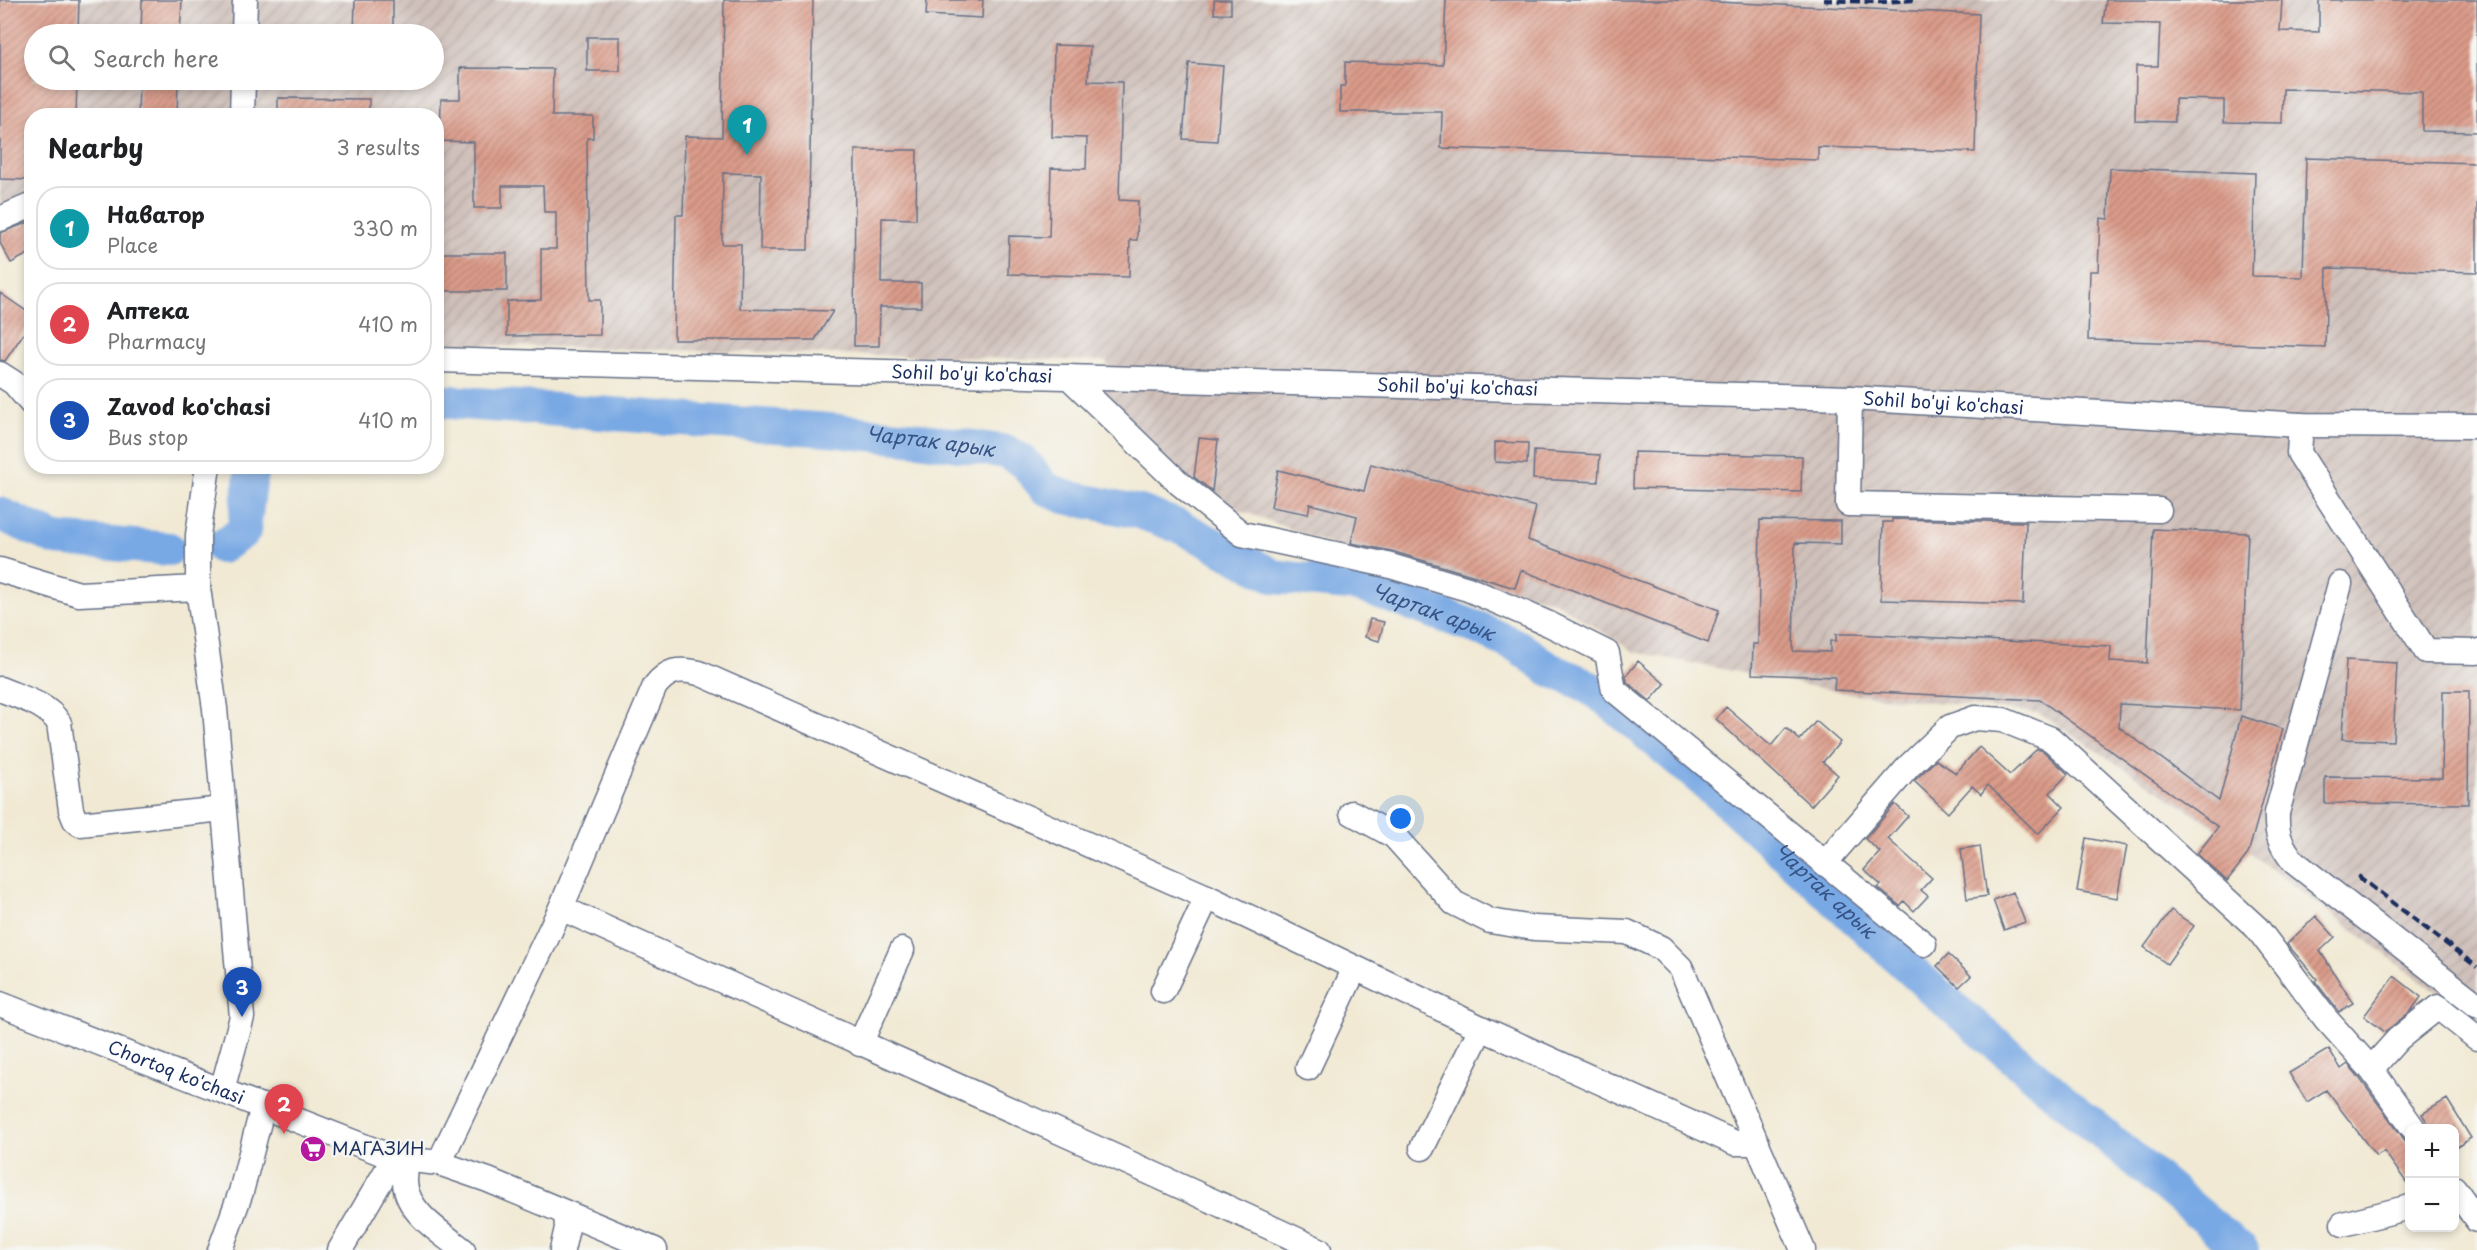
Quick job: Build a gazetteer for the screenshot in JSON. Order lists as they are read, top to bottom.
{
  "streets": {
    "street": ["Sohil bo'yi ko'chasi", "Chortoq ko'chasi"]
  },
  "water": ["Чартак арык"],
  "places": {
    "supermarket": ["МАГАЗИН"]
  },
  "page": {
    "search": "Search here",
    "pins": ["1", "3", "2"],
    "heading": ["Nearby", "3 results"],
    "list": [
      {
        "mark": "1",
        "name": "Наватор",
        "note": "Place",
        "value": "330 m"
      },
      {
        "mark": "2",
        "name": "Аптека",
        "note": "Pharmacy",
        "value": "410 m"
      },
      {
        "mark": "3",
        "name": "Zavod ko'chasi",
        "note": "Bus stop",
        "value": "410 m"
      }
    ],
    "map_buttons": ["+", "−"]
  }
}
